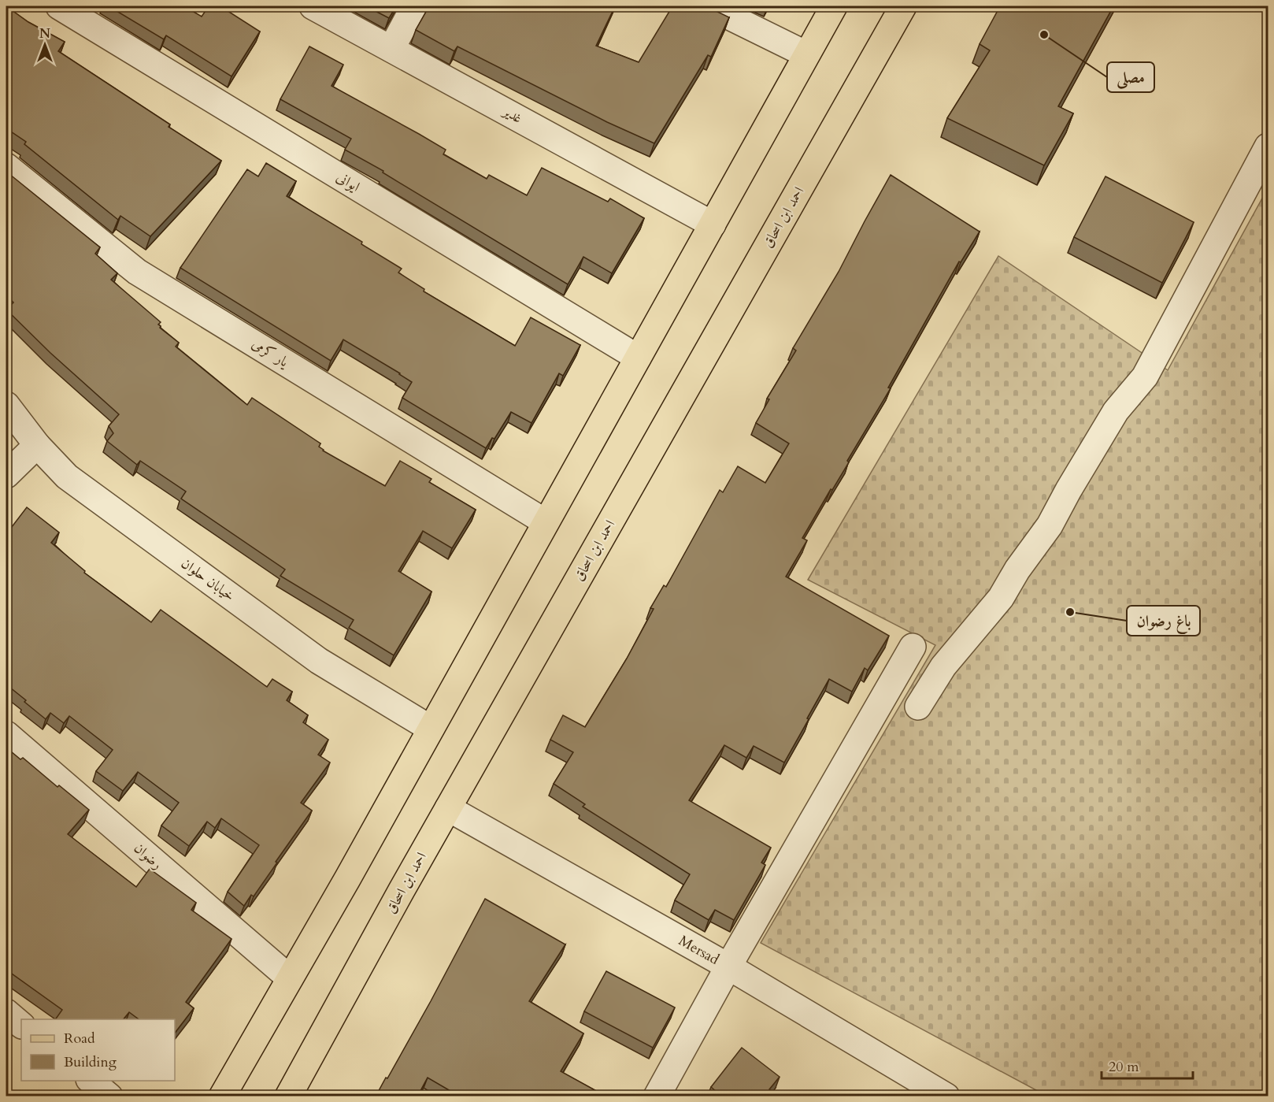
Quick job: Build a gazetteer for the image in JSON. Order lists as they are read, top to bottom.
{
  "streets": {
    "main road": ["احمد ابن اسحاق"],
    "street": [
      "غدیر",
      "ایوانی",
      "یار کرمی",
      "خیابان حلوان",
      "رضوان",
      "Mersad"
    ]
  },
  "crossings": [
    ["احمد ابن اسحاق", "Mersad"]
  ],
  "places": ["مصلی", "باغ رضوان"],
  "legend": ["Road", "Building"],
  "scale_bar": "20 m",
  "north": "top"
}
